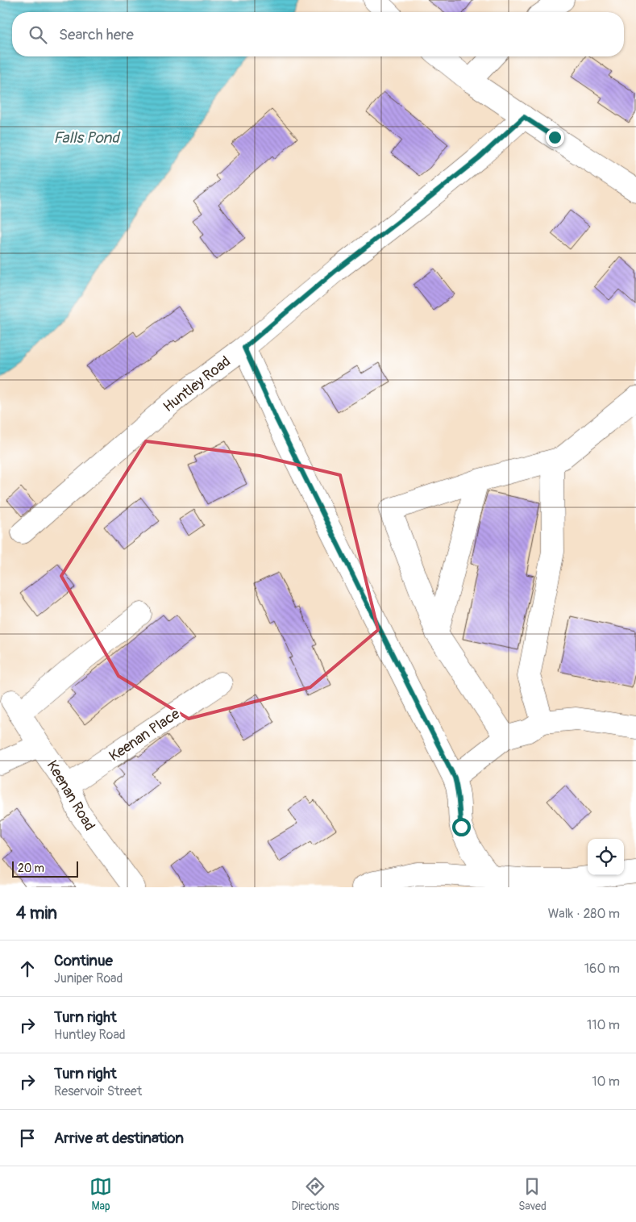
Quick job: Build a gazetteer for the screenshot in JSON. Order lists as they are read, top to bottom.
{
  "streets": {
    "street": ["Huntley Road", "Keenan Place", "Keenan Road"]
  },
  "crossings": [
    ["Keenan Place", "Keenan Road"]
  ],
  "water": ["Falls Pond"],
  "scale_bar": "20 m",
  "page": {
    "search": "Search here",
    "scale": "20 m",
    "heading": ["4 min", "Walk · 280 m"],
    "list": [
      ["Continue", "Juniper Road", "160 m"],
      ["Turn right", "Huntley Road", "110 m"],
      ["Turn right", "Reservoir Street", "10 m"],
      "Arrive at destination"
    ],
    "nav": ["Map", "Directions", "Saved"]
  }
}
